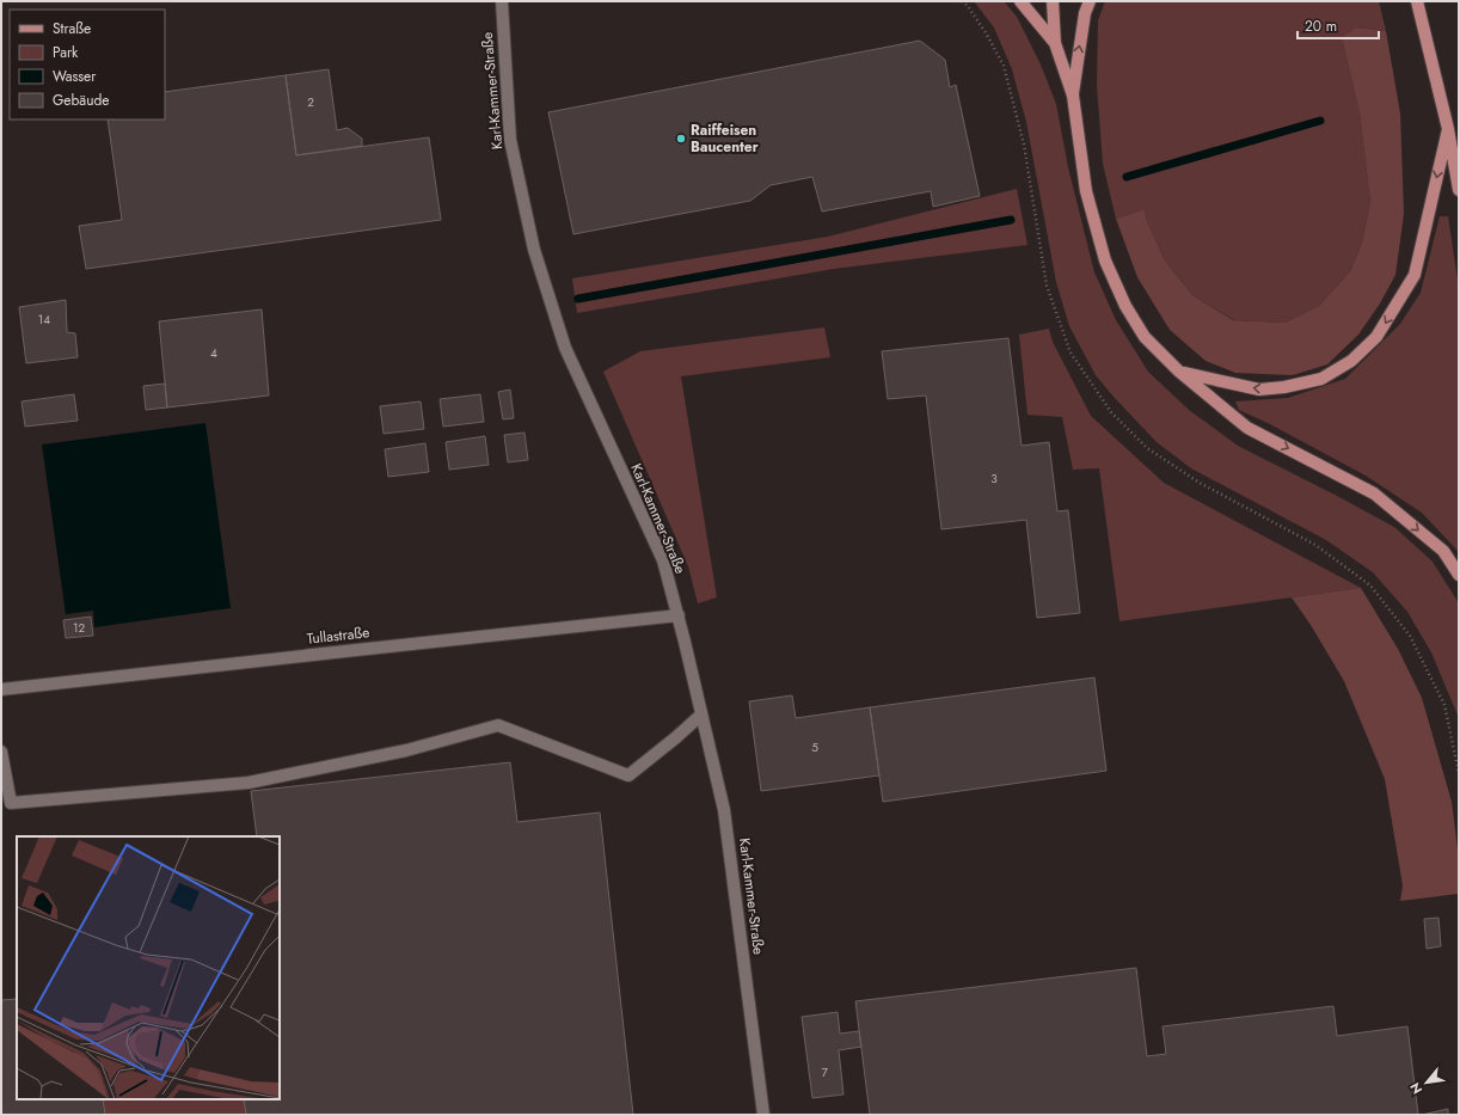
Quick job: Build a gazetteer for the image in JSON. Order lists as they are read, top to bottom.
{
  "streets": {
    "street": ["Karl-Kammer-Straße", "Tullastraße"]
  },
  "crossings": [
    ["Karl-Kammer-Straße", "Tullastraße"]
  ],
  "places": ["Raiffeisen Baucenter"],
  "house_numbers": [
    "2",
    "14",
    "4",
    "3",
    "12",
    "5",
    "7"
  ],
  "legend": [
    "Straße",
    "Park",
    "Wasser",
    "Gebäude"
  ],
  "scale_bar": "20 m",
  "north": "bottom left"
}
